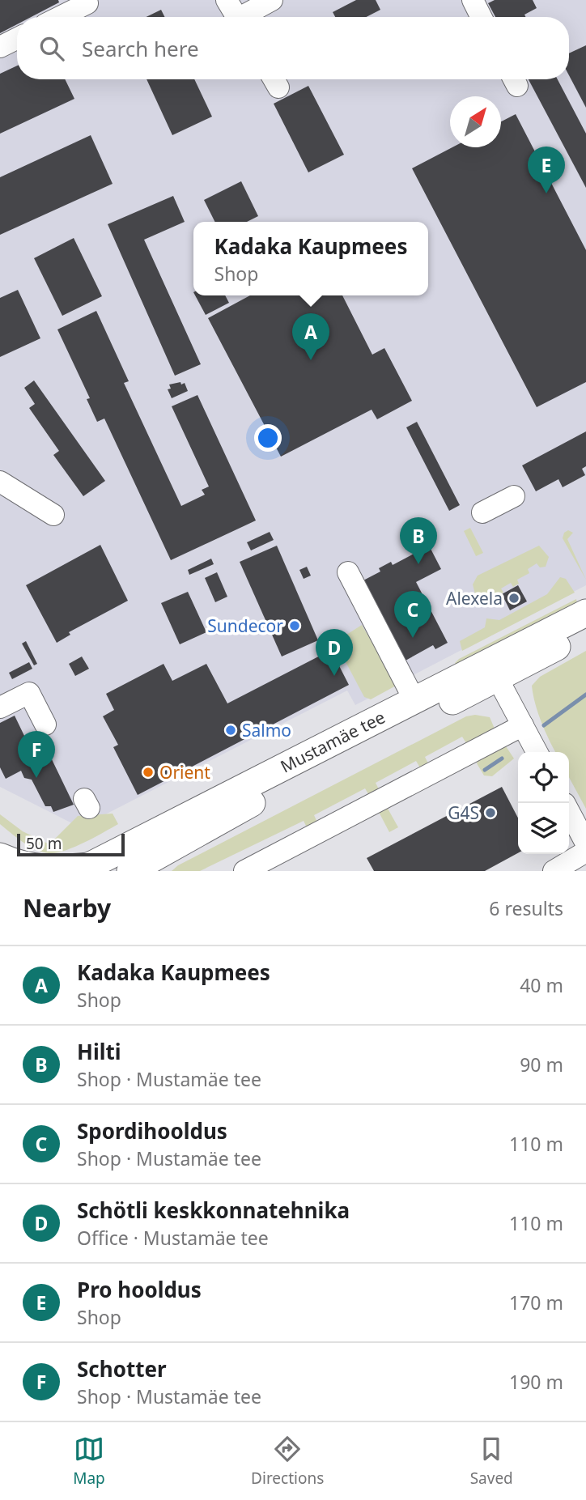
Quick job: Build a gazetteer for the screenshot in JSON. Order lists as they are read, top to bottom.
{
  "streets": {
    "main road": ["Mustamäe tee"]
  },
  "places": [
    "Alexela",
    "Sundecor",
    "Salmo",
    "Orient",
    "G4S"
  ],
  "scale_bar": "50 m",
  "north": "top right",
  "page": {
    "search": "Search here",
    "pins": [
      "E",
      "A",
      "B",
      "C",
      "D",
      "F"
    ],
    "popup": ["Kadaka Kaupmees", "Shop"],
    "scale": "50 m",
    "heading": ["Nearby", "6 results"],
    "list": [
      {
        "mark": "A",
        "name": "Kadaka Kaupmees",
        "note": "Shop",
        "value": "40 m"
      },
      {
        "mark": "B",
        "name": "Hilti",
        "note": "Shop · Mustamäe tee",
        "value": "90 m"
      },
      {
        "mark": "C",
        "name": "Spordihooldus",
        "note": "Shop · Mustamäe tee",
        "value": "110 m"
      },
      {
        "mark": "D",
        "name": "Schötli keskkonnatehnika",
        "note": "Office · Mustamäe tee",
        "value": "110 m"
      },
      {
        "mark": "E",
        "name": "Pro hooldus",
        "note": "Shop",
        "value": "170 m"
      },
      {
        "mark": "F",
        "name": "Schotter",
        "note": "Shop · Mustamäe tee",
        "value": "190 m"
      }
    ],
    "nav": ["Map", "Directions", "Saved"]
  }
}
